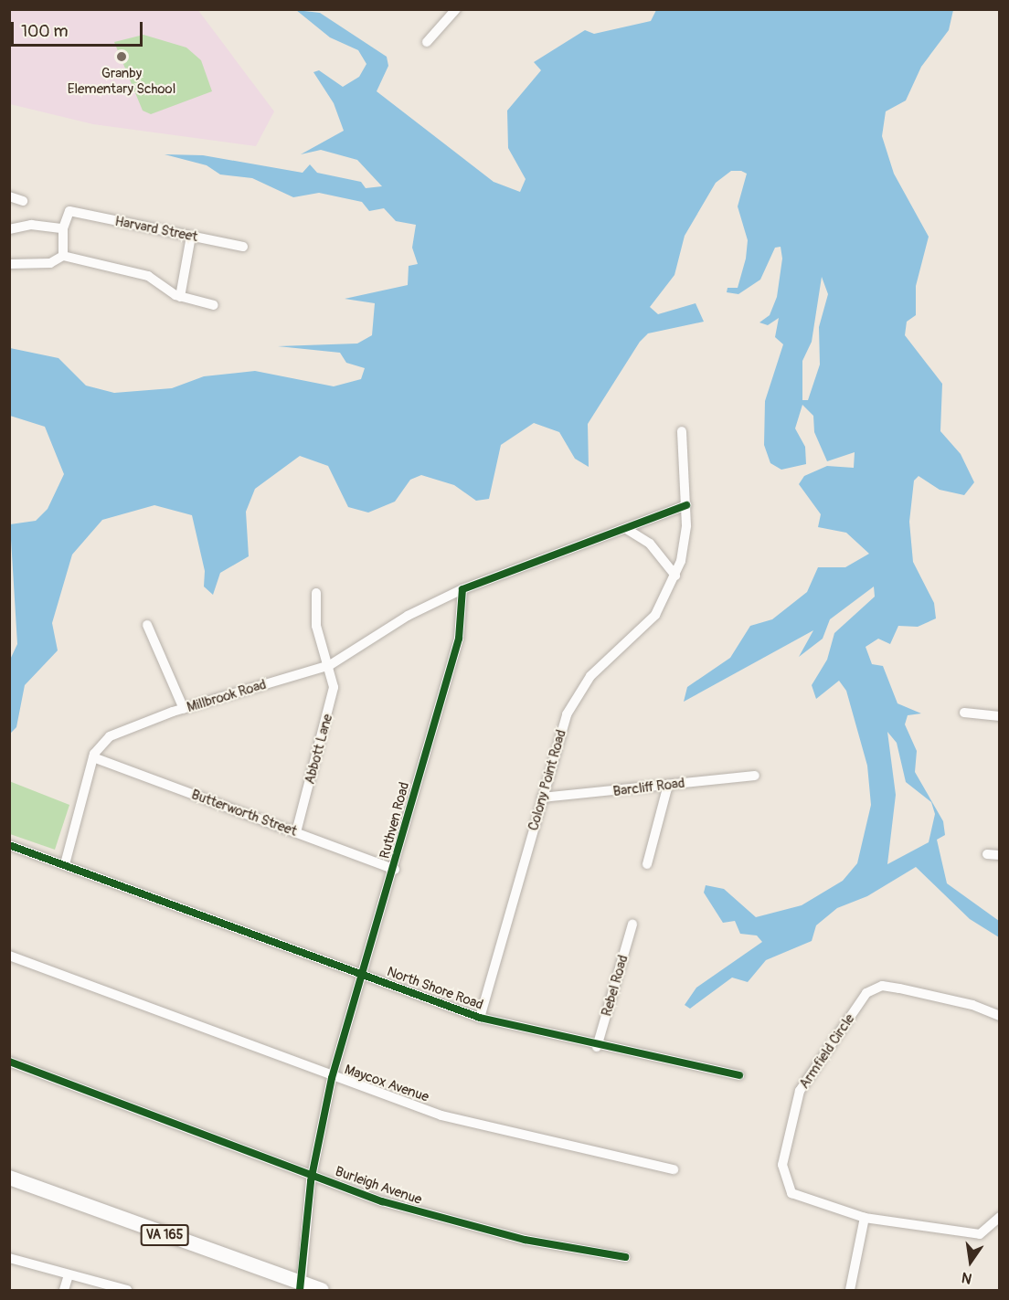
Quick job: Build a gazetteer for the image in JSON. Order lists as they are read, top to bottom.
{
  "streets": {
    "main road": ["VA 165"],
    "street": [
      "Harvard Street",
      "Millbrook Road",
      "Abbott Lane",
      "Colony Point Road",
      "Barcliff Road",
      "Butterworth Street",
      "Ruthven Road",
      "Rebel Road",
      "North Shore Road",
      "Armfield Circle",
      "Maycox Avenue",
      "Burleigh Avenue"
    ]
  },
  "crossings": [
    ["Millbrook Road", "Abbott Lane"],
    ["Millbrook Road", "Butterworth Street"],
    ["Millbrook Road", "Ruthven Road"],
    ["Abbott Lane", "Butterworth Street"],
    ["Colony Point Road", "Barcliff Road"],
    ["Colony Point Road", "North Shore Road"],
    ["Butterworth Street", "Ruthven Road"],
    ["Ruthven Road", "North Shore Road"],
    ["Ruthven Road", "Maycox Avenue"],
    ["Ruthven Road", "Burleigh Avenue"],
    ["Ruthven Road", "VA 165"],
    ["Rebel Road", "North Shore Road"]
  ],
  "places": ["Granby Elementary School"],
  "scale_bar": "100 m",
  "north": "bottom"
}
